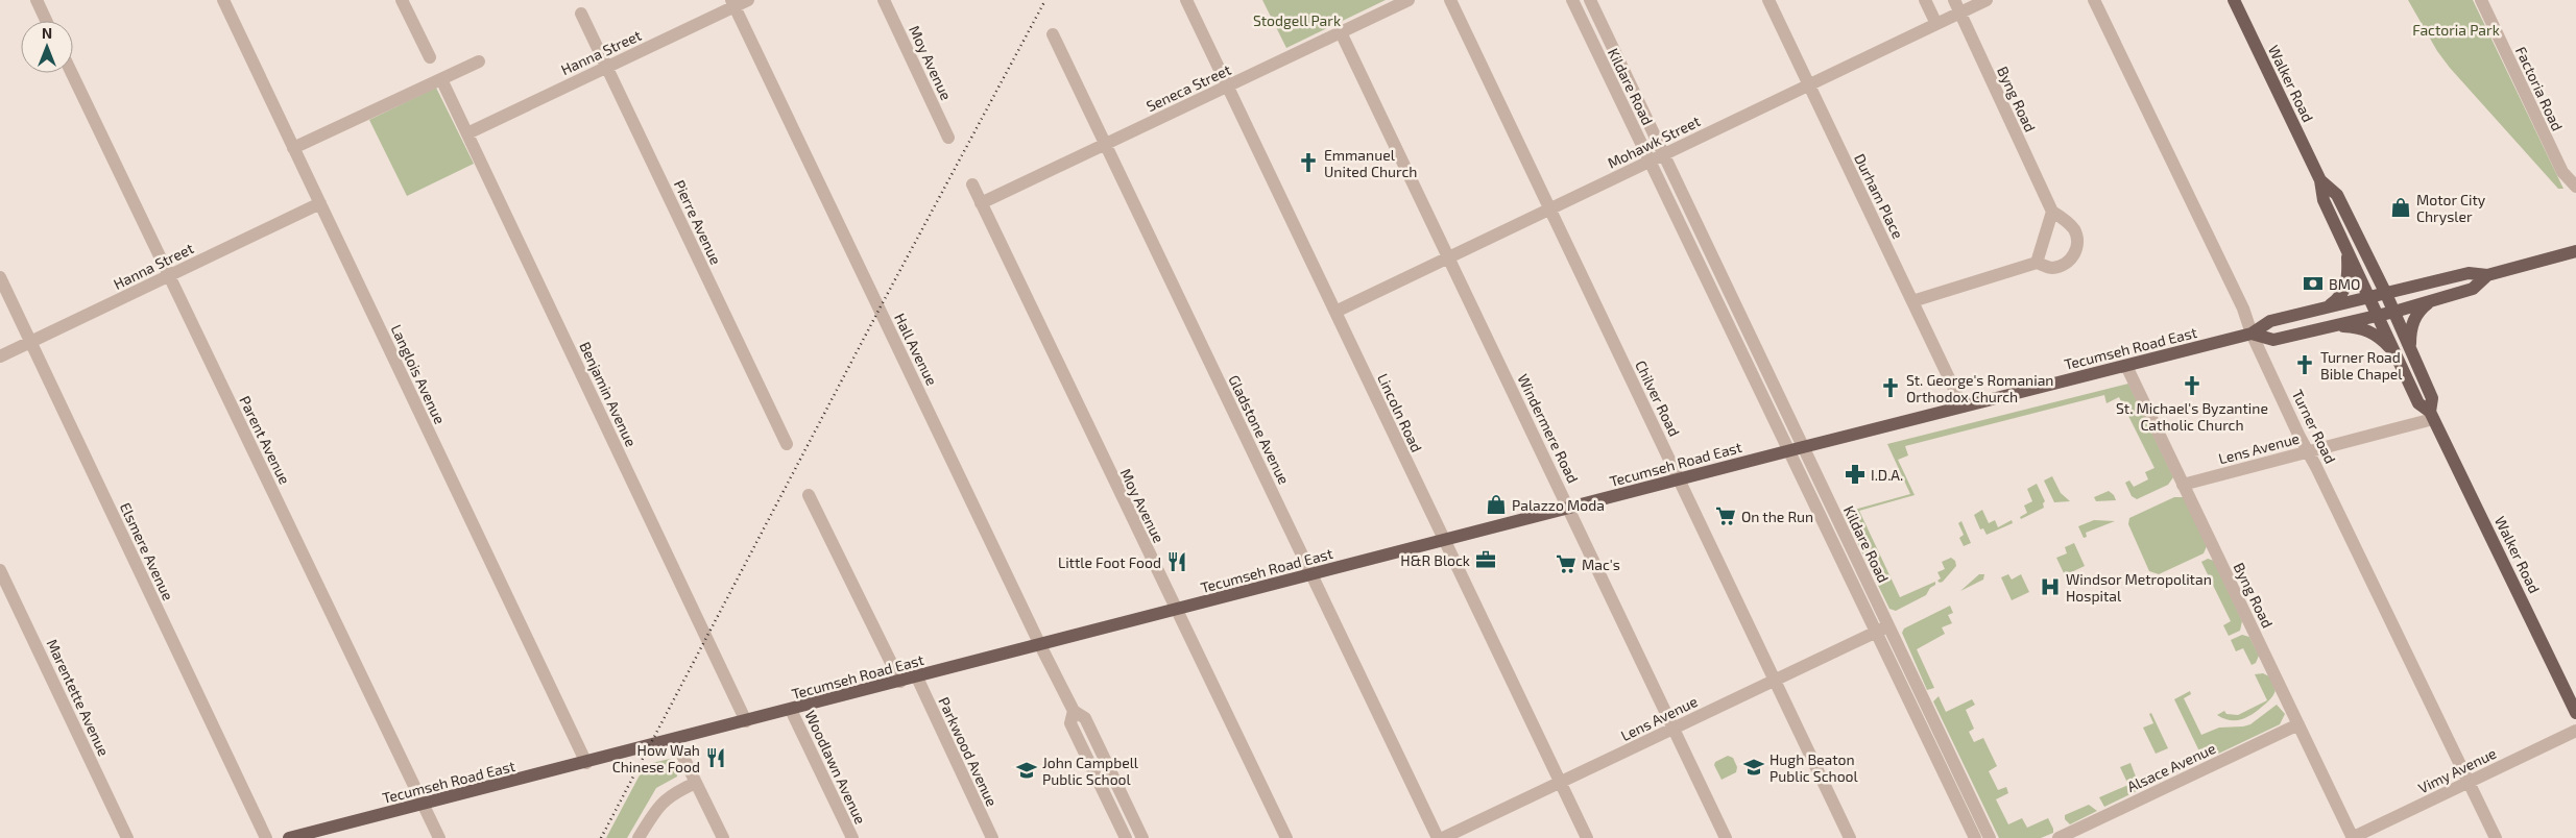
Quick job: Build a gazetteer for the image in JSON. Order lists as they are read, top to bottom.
{
  "streets": {
    "main road": ["Walker Road", "Tecumseh Road East"],
    "street": [
      "Hanna Street",
      "Moy Avenue",
      "Kildare Road",
      "Seneca Street",
      "Factoria Road",
      "Byng Road",
      "Mohawk Street",
      "Durham Place",
      "Pierre Avenue",
      "Hall Avenue",
      "Langlois Avenue",
      "Benjamin Avenue",
      "Chilver Road",
      "Lincoln Road",
      "Turner Road",
      "Windermere Road",
      "Gladstone Avenue",
      "Parent Avenue",
      "Lens Avenue",
      "Elsmere Avenue",
      "Marentette Avenue",
      "Parkwood Avenue",
      "Woodlawn Avenue",
      "Alsace Avenue",
      "Vimy Avenue"
    ]
  },
  "crossings": [
    ["Hanna Street", "Pierre Avenue"],
    ["Hanna Street", "Hall Avenue"],
    ["Hanna Street", "Langlois Avenue"],
    ["Hanna Street", "Benjamin Avenue"],
    ["Hanna Street", "Parent Avenue"],
    ["Hanna Street", "Elsmere Avenue"],
    ["Moy Avenue", "Seneca Street"],
    ["Moy Avenue", "Tecumseh Road East"],
    ["Walker Road", "Tecumseh Road East"],
    ["Walker Road", "Lens Avenue"],
    ["Kildare Road", "Mohawk Street"],
    ["Kildare Road", "Tecumseh Road East"],
    ["Kildare Road", "Lens Avenue"],
    ["Seneca Street", "Lincoln Road"],
    ["Seneca Street", "Windermere Road"],
    ["Seneca Street", "Gladstone Avenue"],
    ["Byng Road", "Mohawk Street"],
    ["Byng Road", "Durham Place"],
    ["Byng Road", "Tecumseh Road East"],
    ["Byng Road", "Lens Avenue"],
    ["Byng Road", "Alsace Avenue"],
    ["Byng Road", "Vimy Avenue"],
    ["Mohawk Street", "Durham Place"],
    ["Mohawk Street", "Chilver Road"],
    ["Mohawk Street", "Lincoln Road"],
    ["Mohawk Street", "Windermere Road"],
    ["Durham Place", "Tecumseh Road East"],
    ["Tecumseh Road East", "Hall Avenue"],
    ["Tecumseh Road East", "Langlois Avenue"],
    ["Tecumseh Road East", "Benjamin Avenue"],
    ["Tecumseh Road East", "Chilver Road"],
    ["Tecumseh Road East", "Lincoln Road"],
    ["Tecumseh Road East", "Turner Road"],
    ["Tecumseh Road East", "Windermere Road"],
    ["Tecumseh Road East", "Gladstone Avenue"],
    ["Tecumseh Road East", "Parent Avenue"],
    ["Tecumseh Road East", "Parkwood Avenue"],
    ["Tecumseh Road East", "Woodlawn Avenue"],
    ["Chilver Road", "Lens Avenue"],
    ["Lincoln Road", "Lens Avenue"],
    ["Turner Road", "Lens Avenue"],
    ["Turner Road", "Vimy Avenue"],
    ["Windermere Road", "Lens Avenue"]
  ],
  "parks": ["Stodgell Park", "Factoria Park"],
  "places": {
    "church": [
      "Emmanuel United Church",
      "Turner Road Bible Chapel",
      "St. Michael's Byzantine Catholic Church",
      "St. George's Romanian Orthodox Church"
    ],
    "shop": ["Motor City Chrysler", "Palazzo Moda"],
    "bank": ["BMO"],
    "pharmacy": ["I.D.A."],
    "supermarket": ["On the Run", "Mac's"],
    "office": ["H&R Block"],
    "restaurant": ["Little Foot Food", "How Wah Chinese Food"],
    "hospital": ["Windsor Metropolitan Hospital"],
    "school or university": ["Hugh Beaton Public School", "John Campbell Public School"]
  },
  "north": "top"
}
